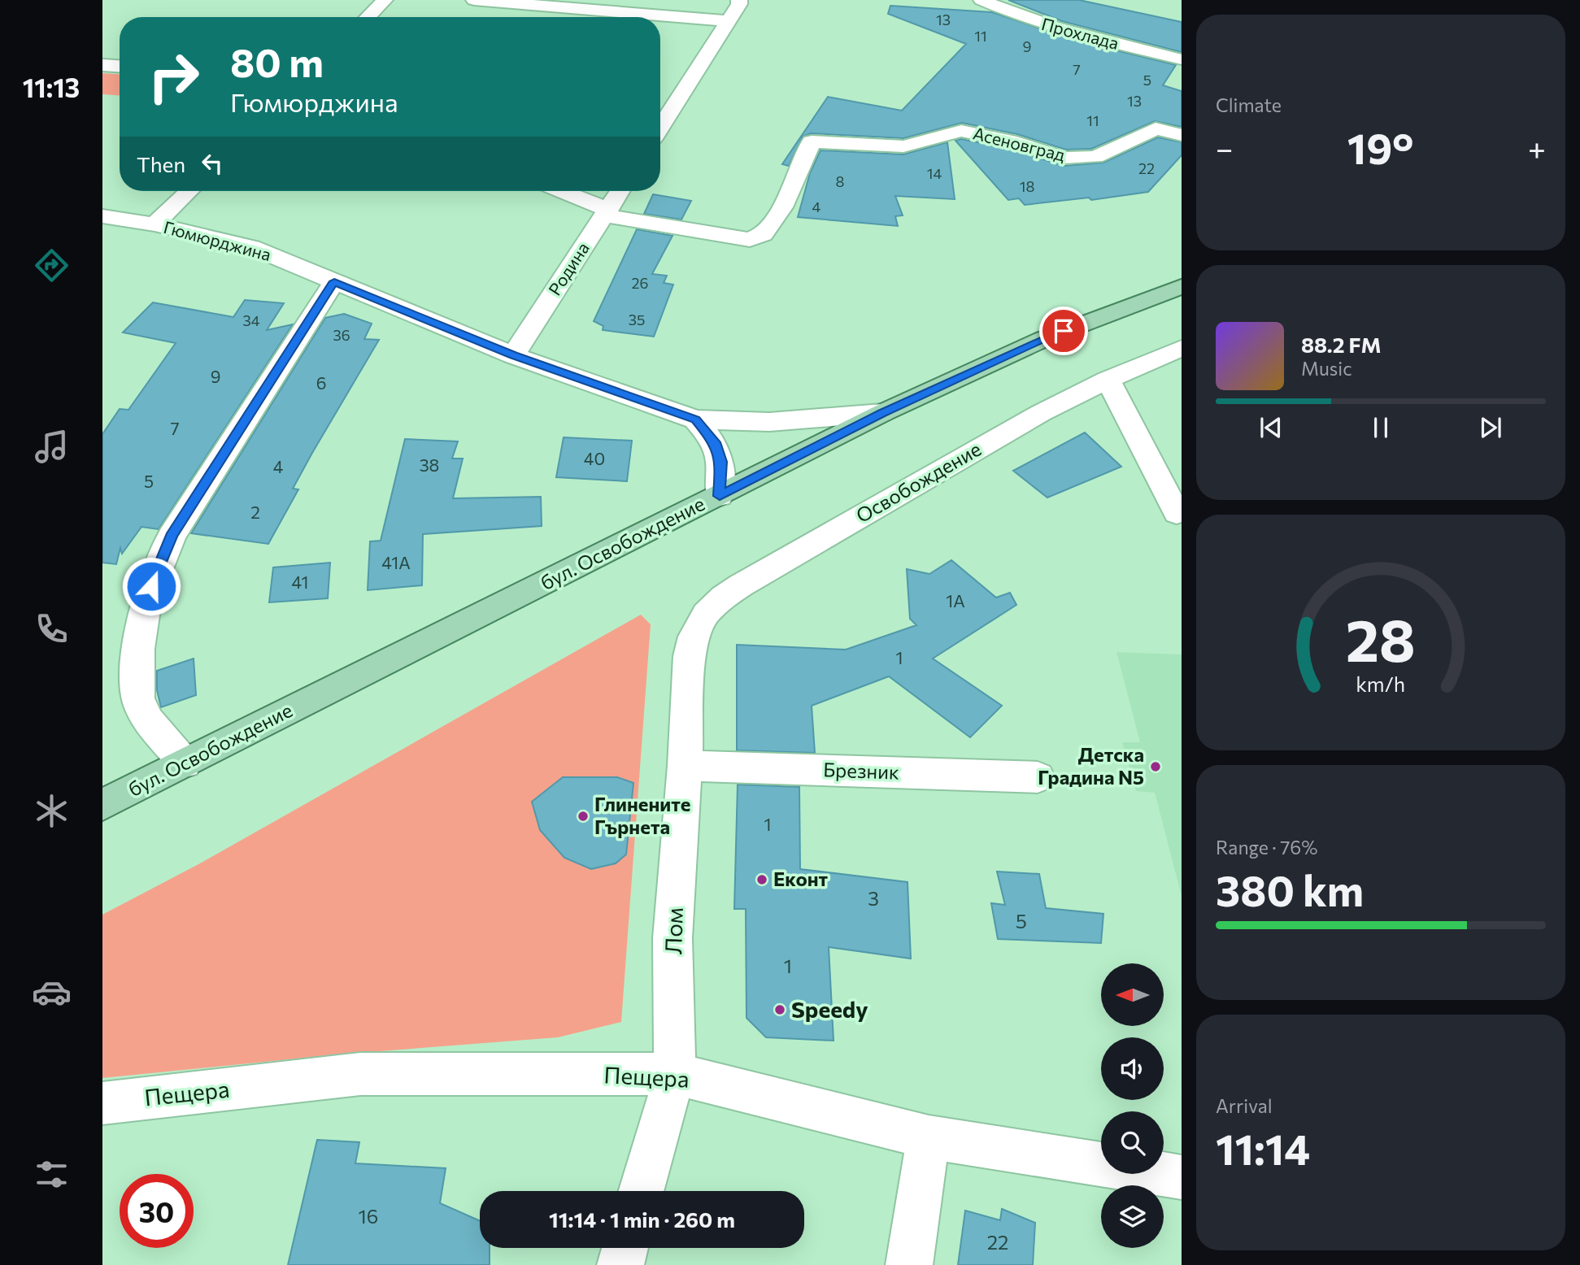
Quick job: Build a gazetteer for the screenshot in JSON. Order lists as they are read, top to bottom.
{
  "streets": {
    "main road": ["бул. Освобождение"],
    "street": [
      "Прохлада",
      "Асеновград",
      "Гюмюрджина",
      "Родина",
      "Освобождение",
      "Брезник",
      "Лом",
      "Пещера"
    ]
  },
  "crossings": [
    ["Асеновград", "Родина"],
    ["Гюмюрджина", "Родина"],
    ["Гюмюрджина", "бул. Освобождение"],
    ["Освобождение", "Лом"],
    ["Брезник", "Лом"],
    ["Лом", "Пещера"]
  ],
  "places": [
    "Детска Градина N5",
    "Глинените Гърнета",
    "Еконт",
    "Speedy"
  ],
  "house_numbers": [
    "13",
    "11",
    "9",
    "7",
    "5",
    "13",
    "11",
    "22",
    "14",
    "8",
    "18",
    "4",
    "26",
    "35",
    "34",
    "36",
    "9",
    "6",
    "7",
    "40",
    "38",
    "4",
    "5",
    "2",
    "41А",
    "41",
    "1А",
    "1",
    "1",
    "3",
    "5",
    "1",
    "16",
    "22"
  ],
  "north": "left",
  "page": {
    "tabs": "11:13",
    "tile": [
      "Climate",
      ["Range · 76%", "380 km"],
      ["Arrival", "11:14"]
    ],
    "turn": ["80 m", "Гюмюрджина"],
    "heat": ["−", "19°", "+"],
    "then": "Then",
    "song": ["88.2 FM", "Music"],
    "limit": "30",
    "trip": "11:14 · 1 min · 260 m",
    "gauge": ["28", "km/h"]
  }
}
